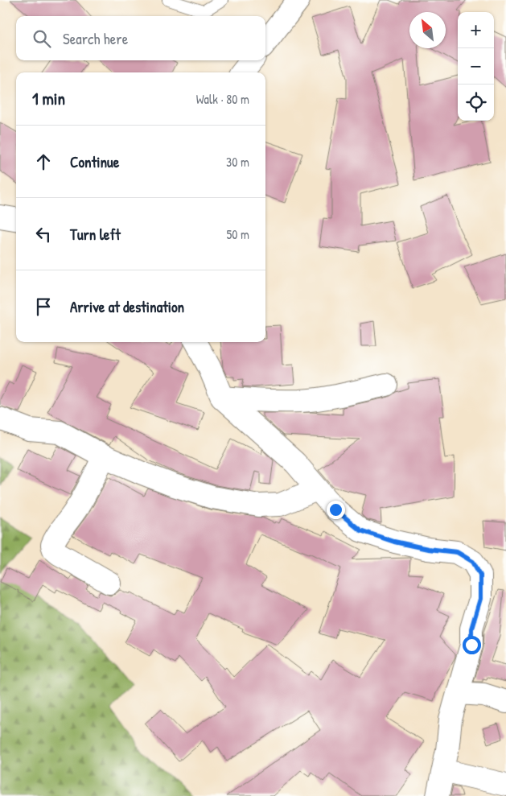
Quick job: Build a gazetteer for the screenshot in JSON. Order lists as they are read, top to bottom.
{
  "north": "top left",
  "page": {
    "map_buttons": ["+", "−"],
    "search": "Search here",
    "heading": ["1 min", "Walk · 80 m"],
    "list": [
      ["Continue", "30 m"],
      ["Turn left", "50 m"],
      "Arrive at destination"
    ]
  }
}
